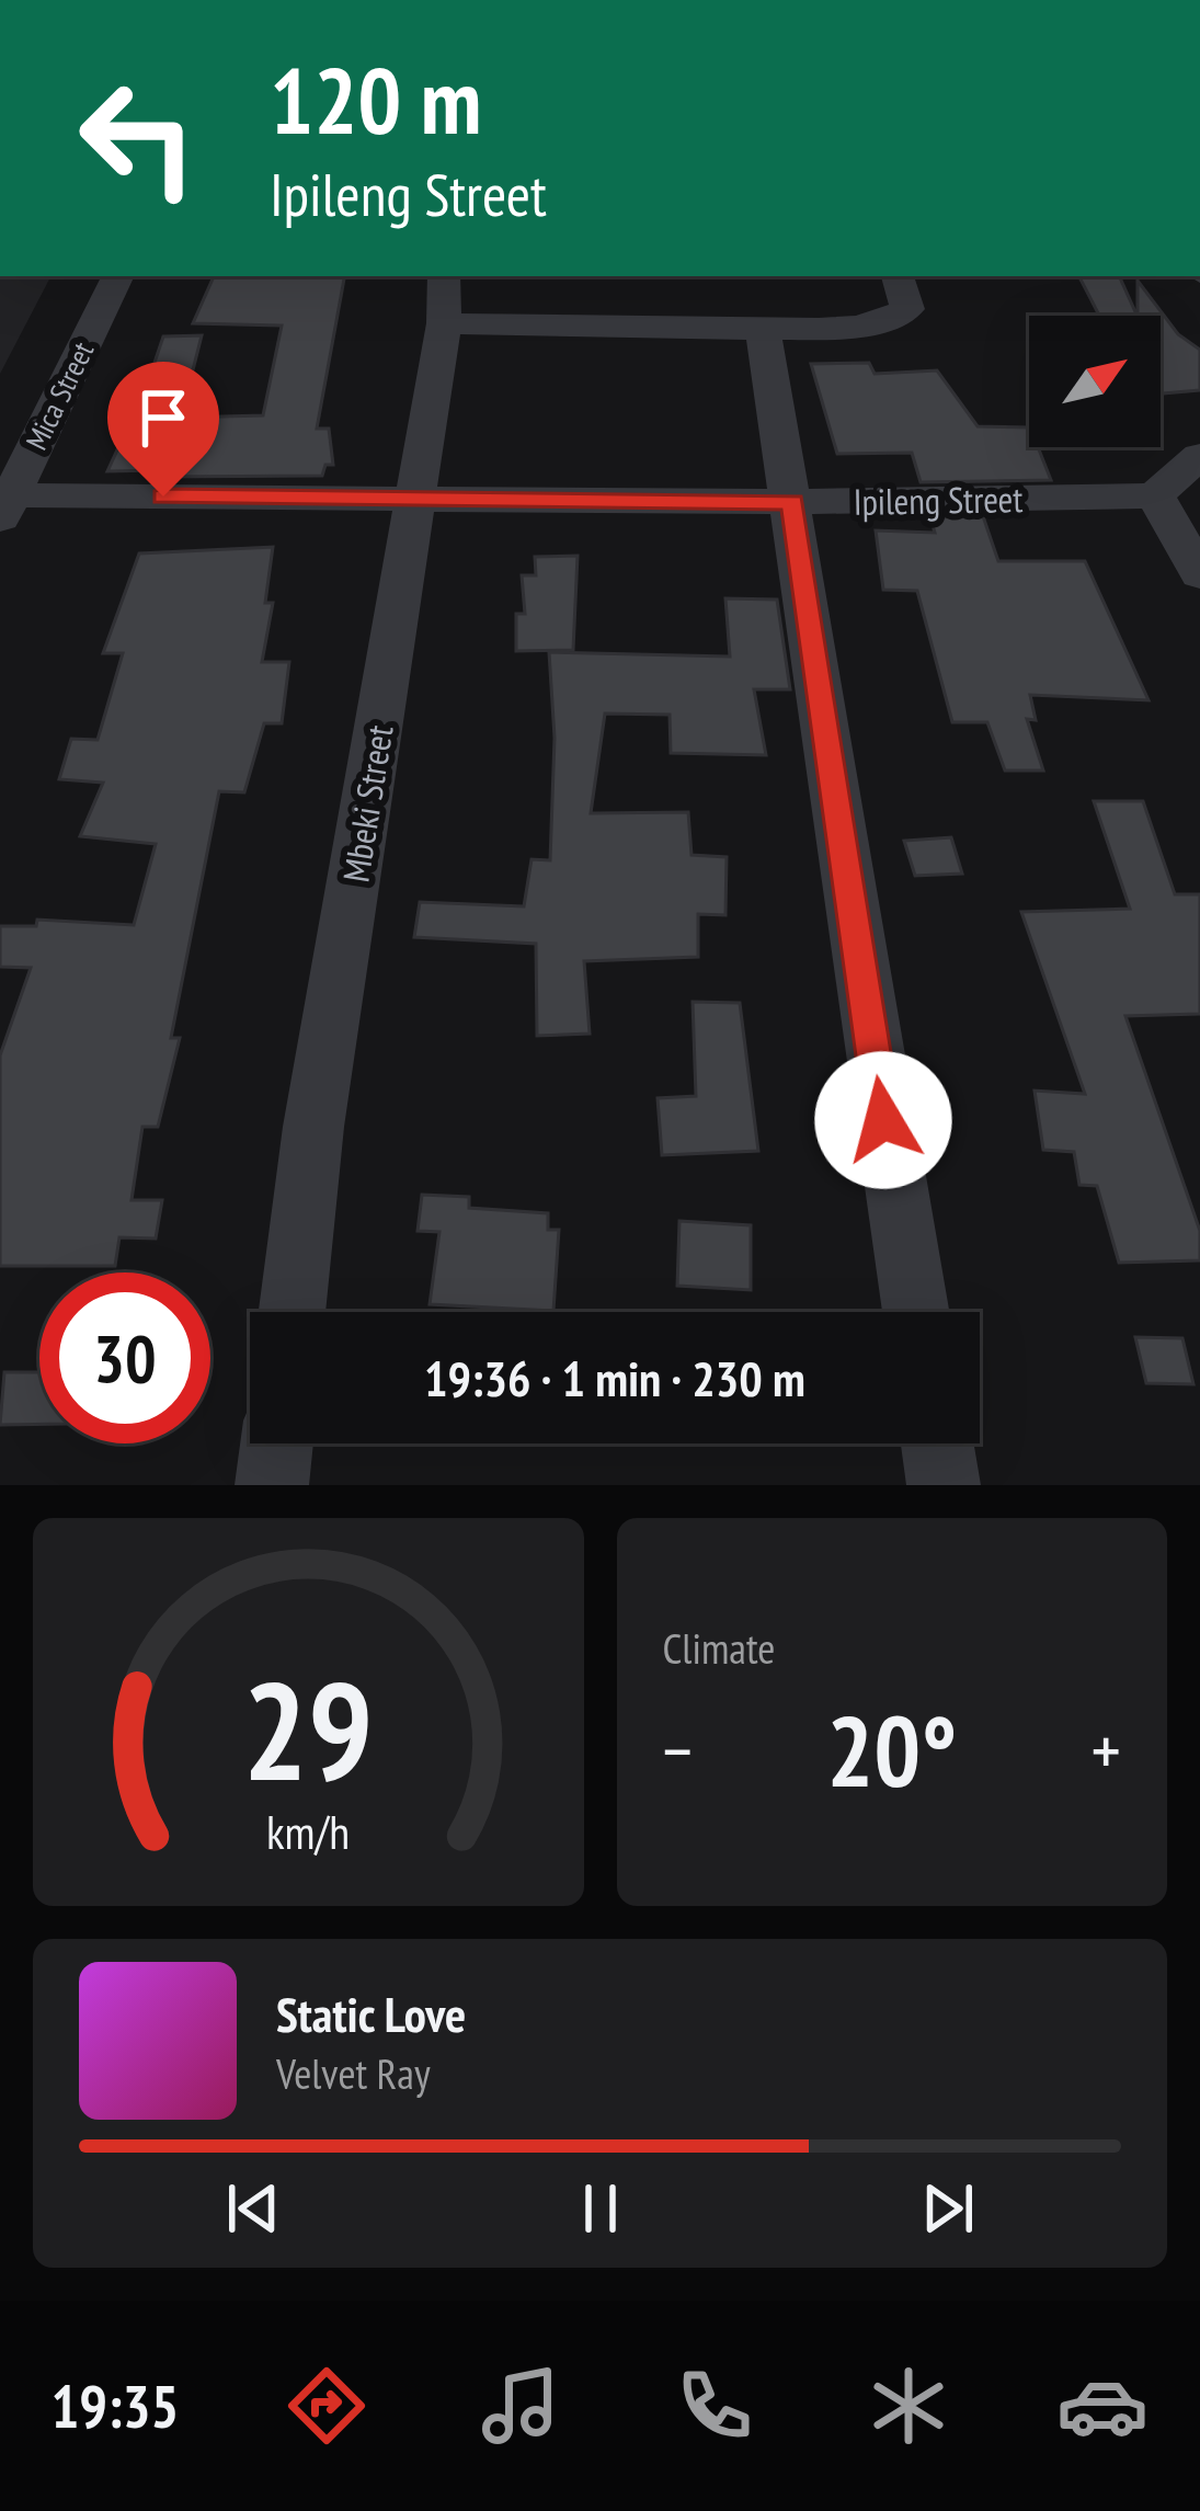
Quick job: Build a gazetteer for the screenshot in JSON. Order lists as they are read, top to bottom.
{
  "streets": {
    "street": ["Mica Street", "Ipileng Street", "Mbeki Street"]
  },
  "crossings": [
    ["Mica Street", "Ipileng Street"],
    ["Ipileng Street", "Mbeki Street"]
  ],
  "north": "top right",
  "page": {
    "turn": ["120 m", "Ipileng Street"],
    "limit": "30",
    "trip": "19:36 · 1 min · 230 m",
    "tile": "Climate",
    "heat": ["−", "20°", "+"],
    "song": ["Static Love", "Velvet Ray"],
    "tabs": "19:35",
    "gauge": ["29", "km/h"]
  }
}
